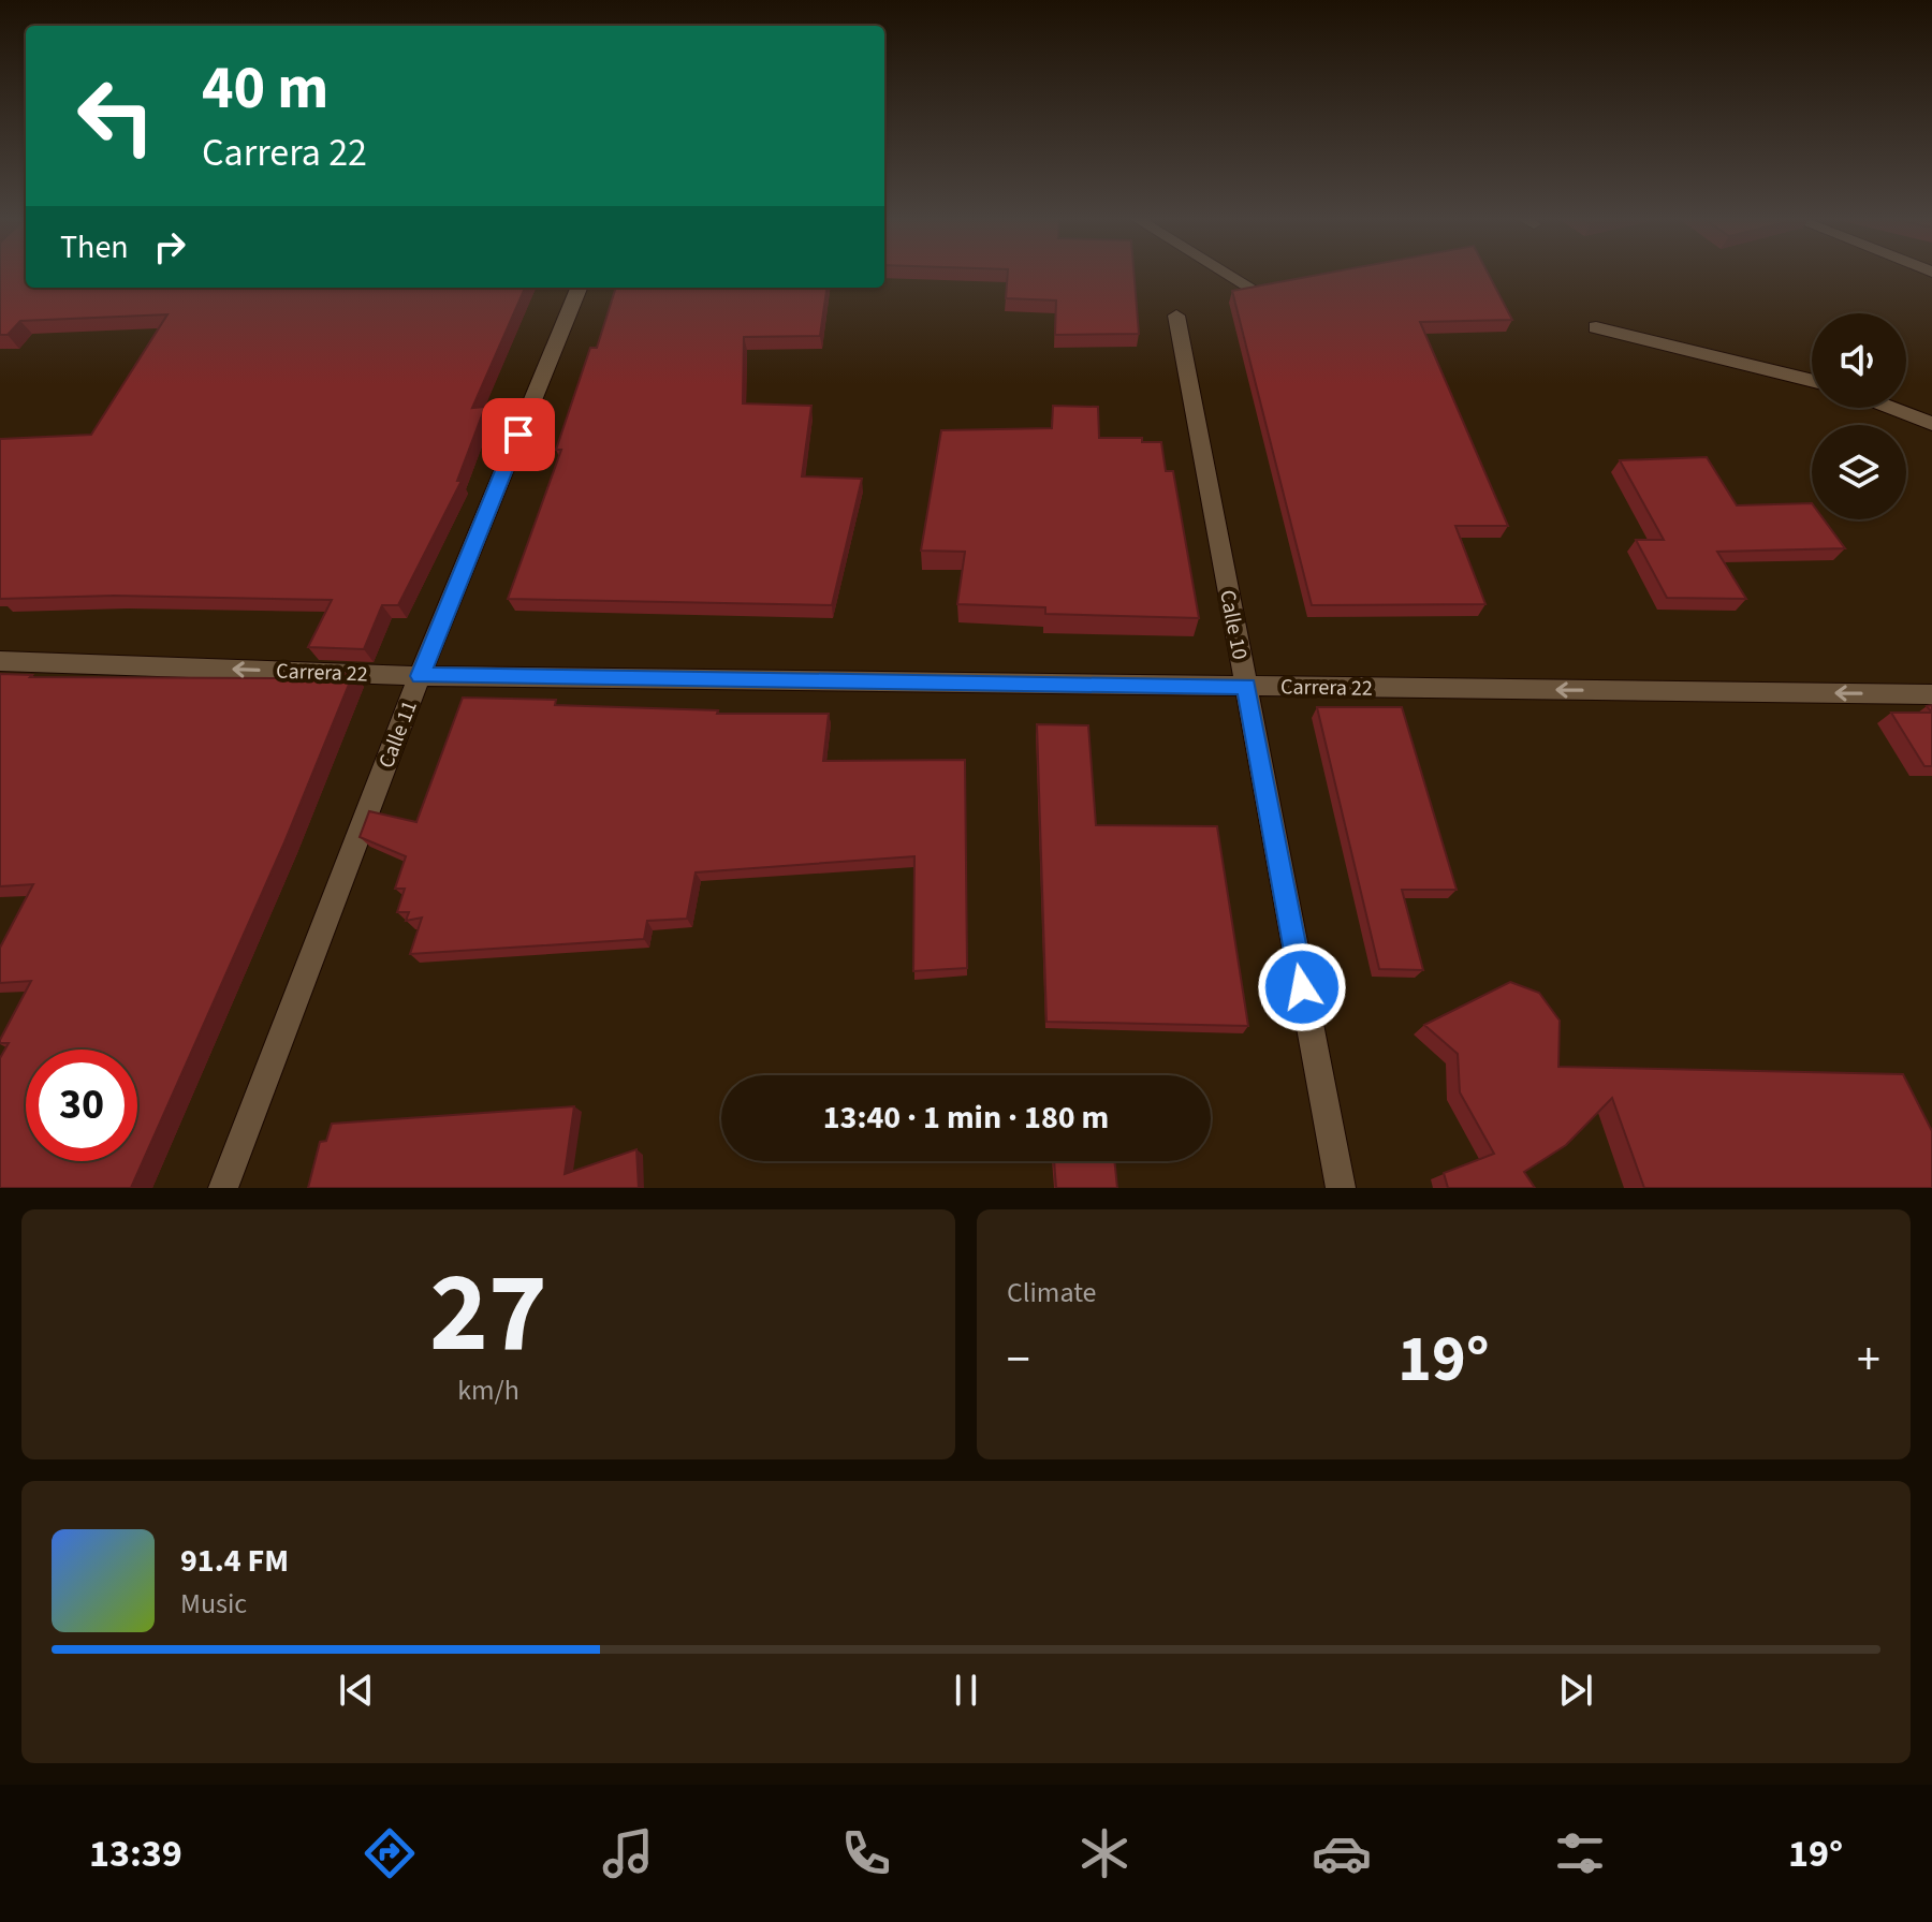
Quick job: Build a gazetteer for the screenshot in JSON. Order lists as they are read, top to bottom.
{
  "streets": {
    "street": ["Calle 10", "Carrera 22", "Calle 11"]
  },
  "crossings": [
    ["Calle 10", "Carrera 22"],
    ["Carrera 22", "Calle 11"]
  ],
  "one_way": ["Carrera 22"],
  "page": {
    "turn": ["40 m", "Carrera 22"],
    "then": "Then",
    "limit": "30",
    "trip": "13:40 · 1 min · 180 m",
    "tile": [
      ["27", "km/h"],
      "Climate"
    ],
    "heat": ["−", "19°", "+"],
    "song": ["91.4 FM", "Music"],
    "tabs": ["13:39", "19°"]
  }
}
